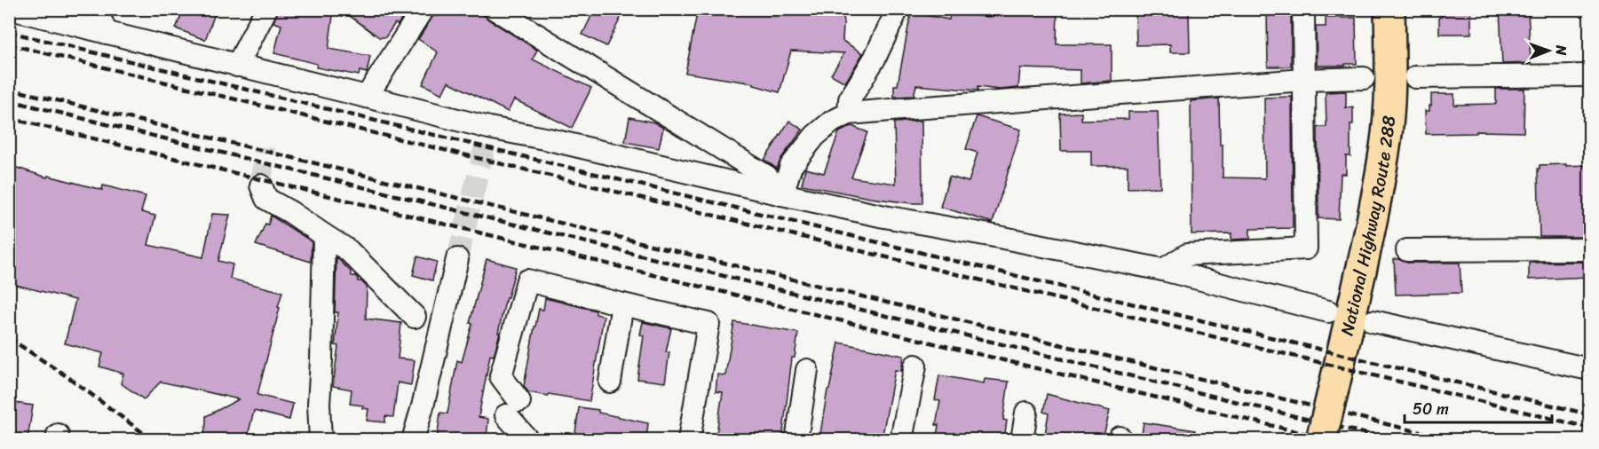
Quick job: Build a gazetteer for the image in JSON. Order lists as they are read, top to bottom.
{
  "streets": {
    "highway": ["National Highway Route 288"]
  },
  "scale_bar": "50 m",
  "north": "right"
}
